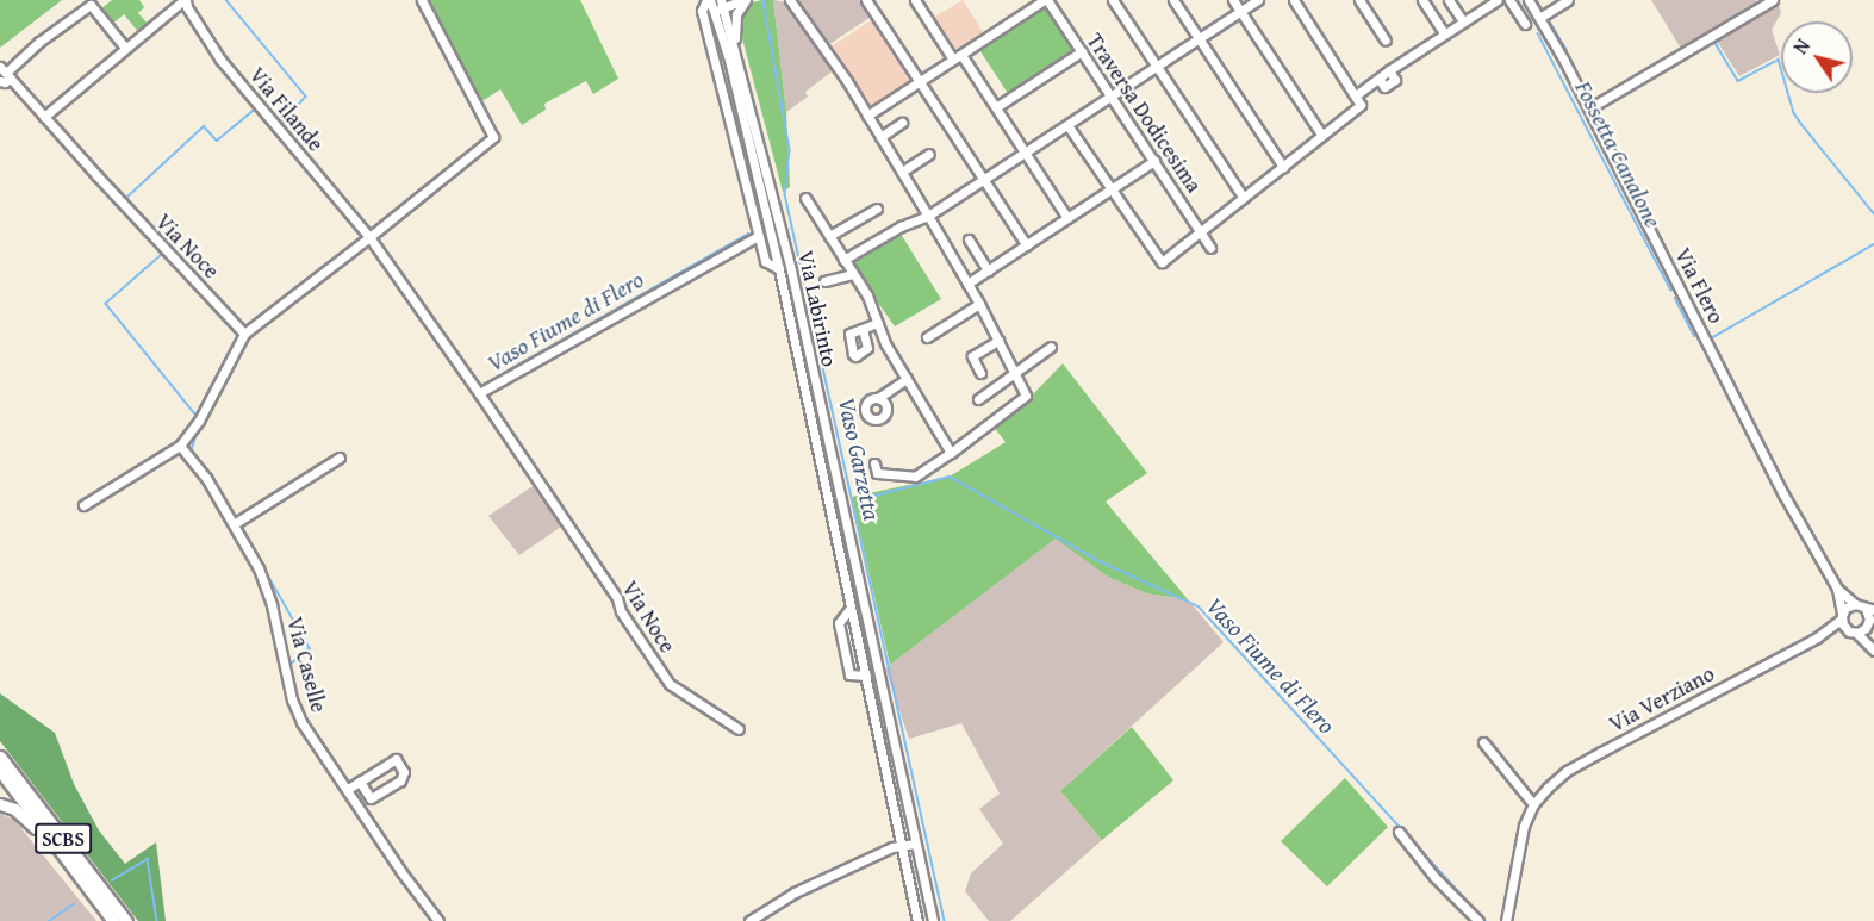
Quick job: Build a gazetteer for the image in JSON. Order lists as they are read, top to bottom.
{
  "streets": {
    "highway": ["SCBS"],
    "street": [
      "Via Filande",
      "Traversa Dodicesima",
      "Via Noce",
      "Via Flero",
      "Via Labirinto",
      "Via Caselle",
      "Via Verziano"
    ]
  },
  "crossings": [
    ["Via Filande", "Via Noce"]
  ],
  "water": ["Fossetta Canalone", "Vaso Fiume di Flero", "Vaso Garzetta"],
  "north": "top left"
}
